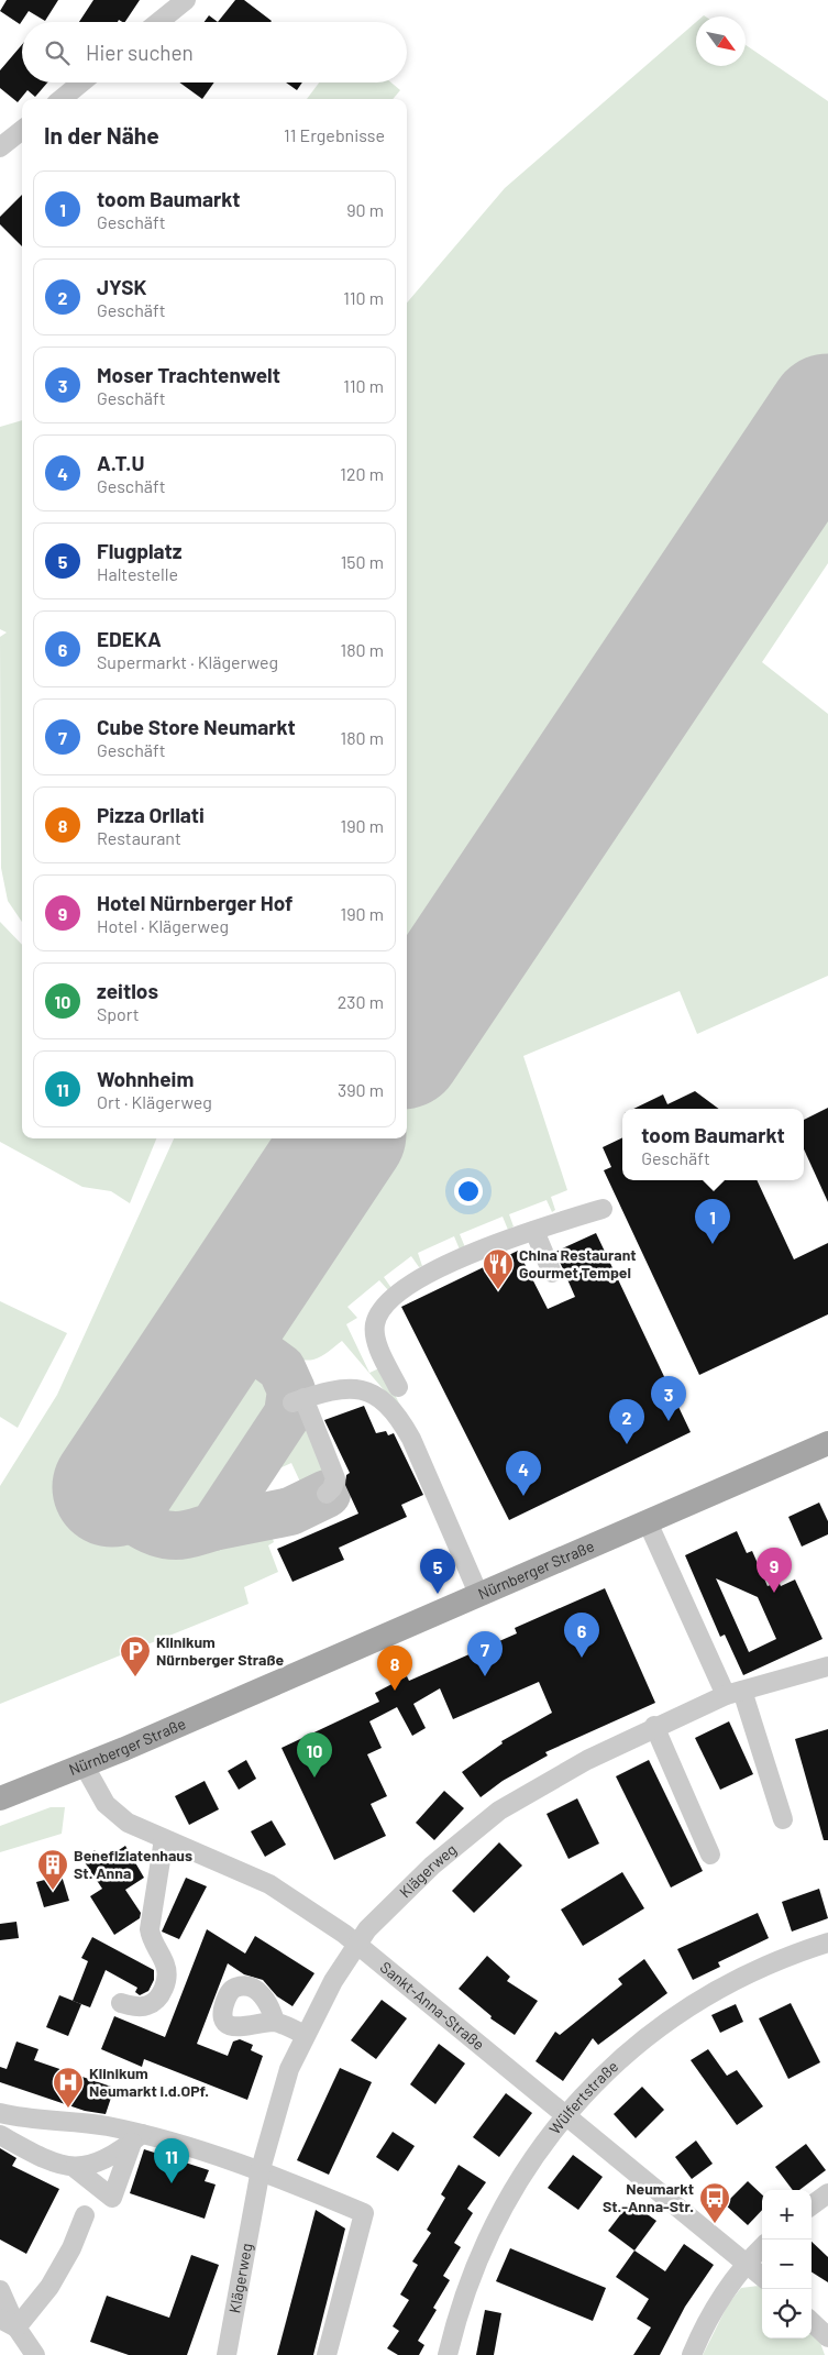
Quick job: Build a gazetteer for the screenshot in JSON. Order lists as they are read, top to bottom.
{
  "streets": {
    "main road": ["Nürnberger Straße"],
    "street": ["Klägerweg", "Sankt-Anna-Straße", "Wülfertstraße"]
  },
  "crossings": [
    ["Nürnberger Straße", "Sankt-Anna-Straße"],
    ["Klägerweg", "Sankt-Anna-Straße"],
    ["Sankt-Anna-Straße", "Wülfertstraße"]
  ],
  "places": {
    "restaurant": ["China Restaurant Gourmet Tempel"],
    "parking": ["Klinikum Nürnberger Straße"],
    "building": ["Benefiziatenhaus St. Anna"],
    "hospital": ["Klinikum Neumarkt i.d.OPf."],
    "bus stop": ["Neumarkt St.-Anna-Str."]
  },
  "north": "bottom right",
  "page": {
    "search": "Hier suchen",
    "heading": ["In der Nähe", "11 Ergebnisse"],
    "list": [
      {
        "mark": "1",
        "name": "toom Baumarkt",
        "note": "Geschäft",
        "value": "90 m"
      },
      {
        "mark": "2",
        "name": "JYSK",
        "note": "Geschäft",
        "value": "110 m"
      },
      {
        "mark": "3",
        "name": "Moser Trachtenwelt",
        "note": "Geschäft",
        "value": "110 m"
      },
      {
        "mark": "4",
        "name": "A.T.U",
        "note": "Geschäft",
        "value": "120 m"
      },
      {
        "mark": "5",
        "name": "Flugplatz",
        "note": "Haltestelle",
        "value": "150 m"
      },
      {
        "mark": "6",
        "name": "EDEKA",
        "note": "Supermarkt · Klägerweg",
        "value": "180 m"
      },
      {
        "mark": "7",
        "name": "Cube Store Neumarkt",
        "note": "Geschäft",
        "value": "180 m"
      },
      {
        "mark": "8",
        "name": "Pizza Orllati",
        "note": "Restaurant",
        "value": "190 m"
      },
      {
        "mark": "9",
        "name": "Hotel Nürnberger Hof",
        "note": "Hotel · Klägerweg",
        "value": "190 m"
      },
      {
        "mark": "10",
        "name": "zeitlos",
        "note": "Sport",
        "value": "230 m"
      },
      {
        "mark": "11",
        "name": "Wohnheim",
        "note": "Ort · Klägerweg",
        "value": "390 m"
      }
    ],
    "popup": ["toom Baumarkt", "Geschäft"],
    "pins": [
      "1",
      "3",
      "2",
      "4",
      "9",
      "5",
      "6",
      "7",
      "8",
      "10",
      "11"
    ],
    "map_buttons": ["+", "−"]
  }
}
